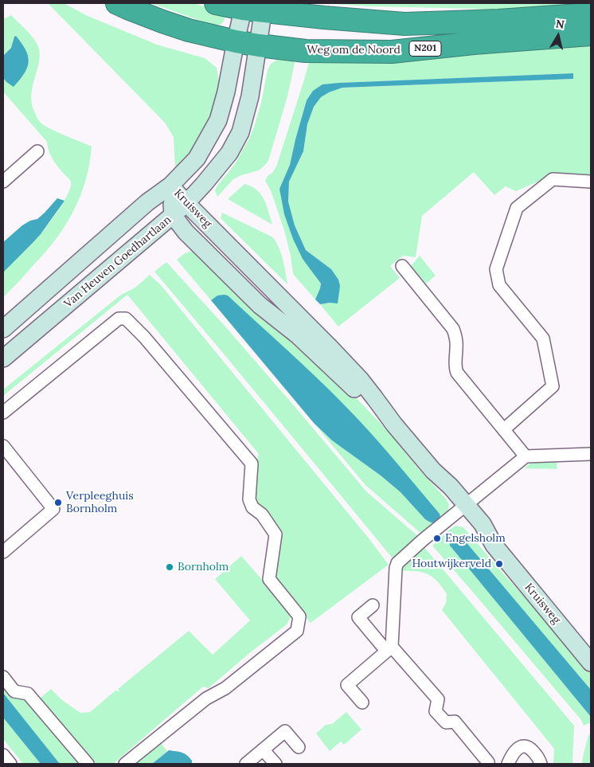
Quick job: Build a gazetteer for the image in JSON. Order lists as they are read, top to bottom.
{
  "streets": {
    "highway": ["N201", "Weg om de Noord"],
    "street": ["Kruisweg", "Van Heuven Goedhartlaan"]
  },
  "crossings": [
    ["N201", "Weg om de Noord"],
    ["N201", "Van Heuven Goedhartlaan"],
    ["Weg om de Noord", "Van Heuven Goedhartlaan"],
    ["Kruisweg", "Van Heuven Goedhartlaan"]
  ],
  "places": [
    "Verpleeghuis Bornholm",
    "Engelsholm",
    "Houtwijkerveld",
    "Bornholm"
  ],
  "north": "top"
}
